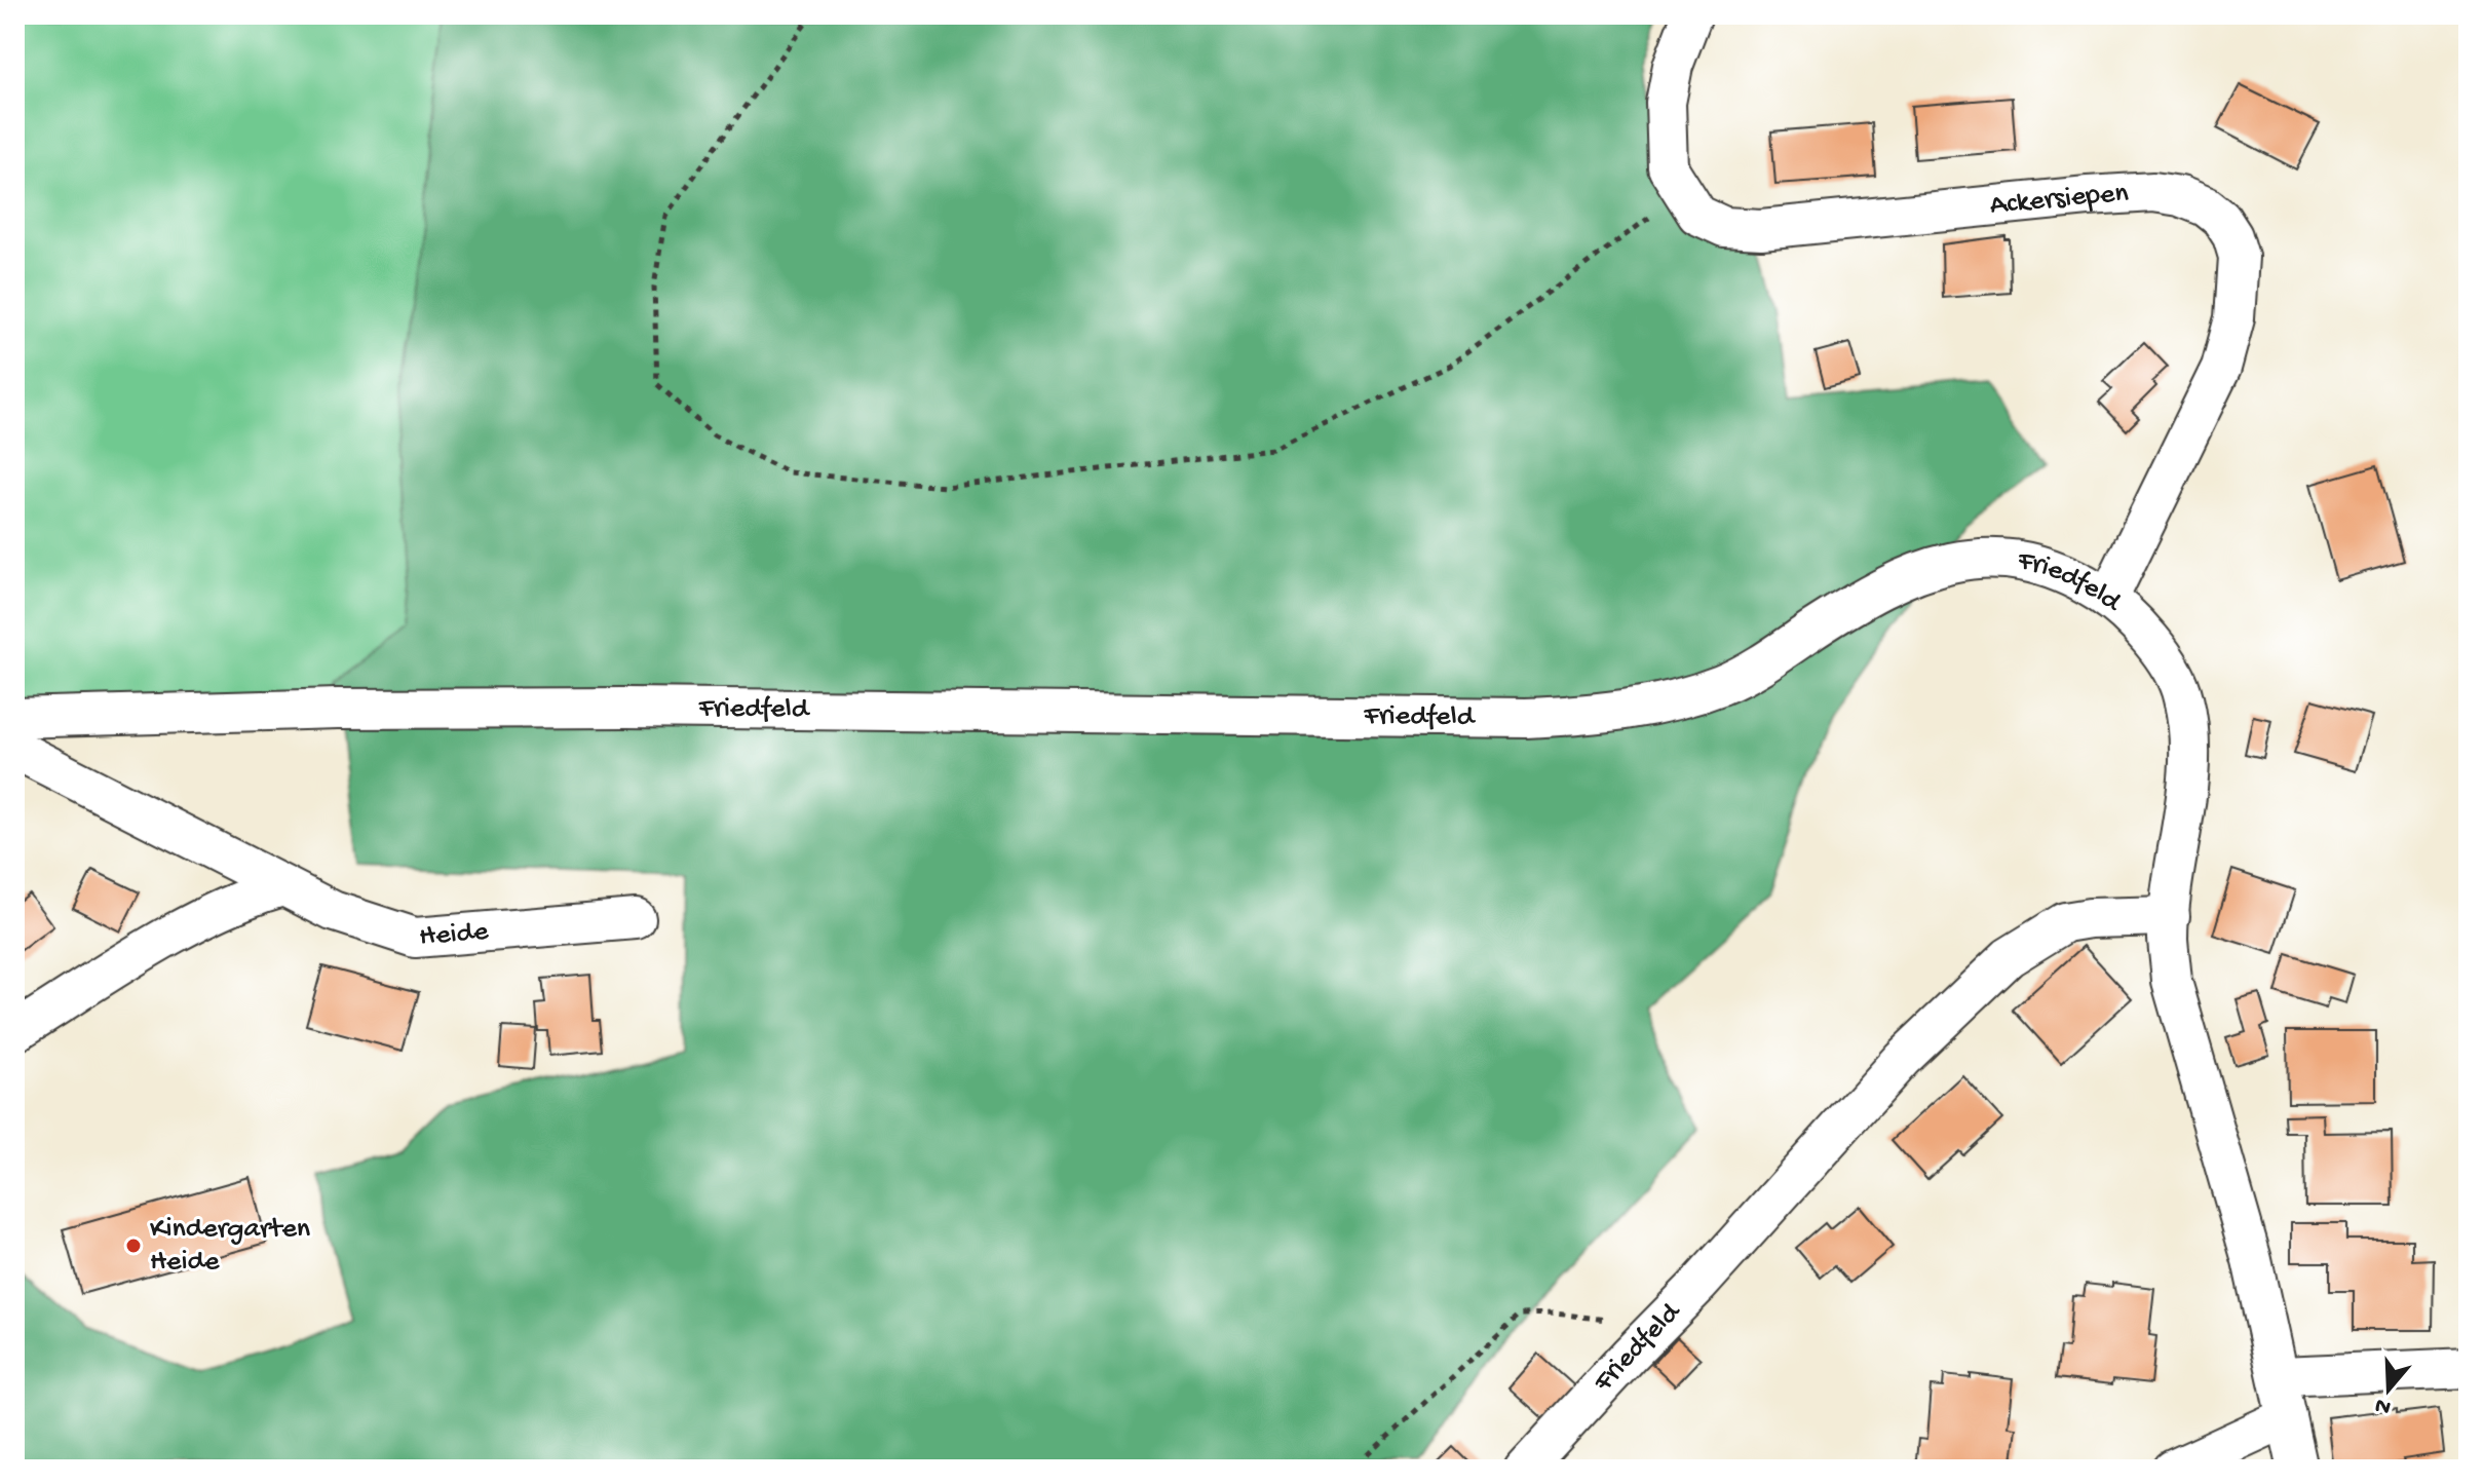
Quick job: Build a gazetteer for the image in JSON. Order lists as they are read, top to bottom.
{
  "streets": {
    "street": ["Ackersiepen", "Friedfeld", "Heide"]
  },
  "crossings": [
    ["Ackersiepen", "Friedfeld"]
  ],
  "places": ["Kindergarten Heide"],
  "north": "bottom"
}
